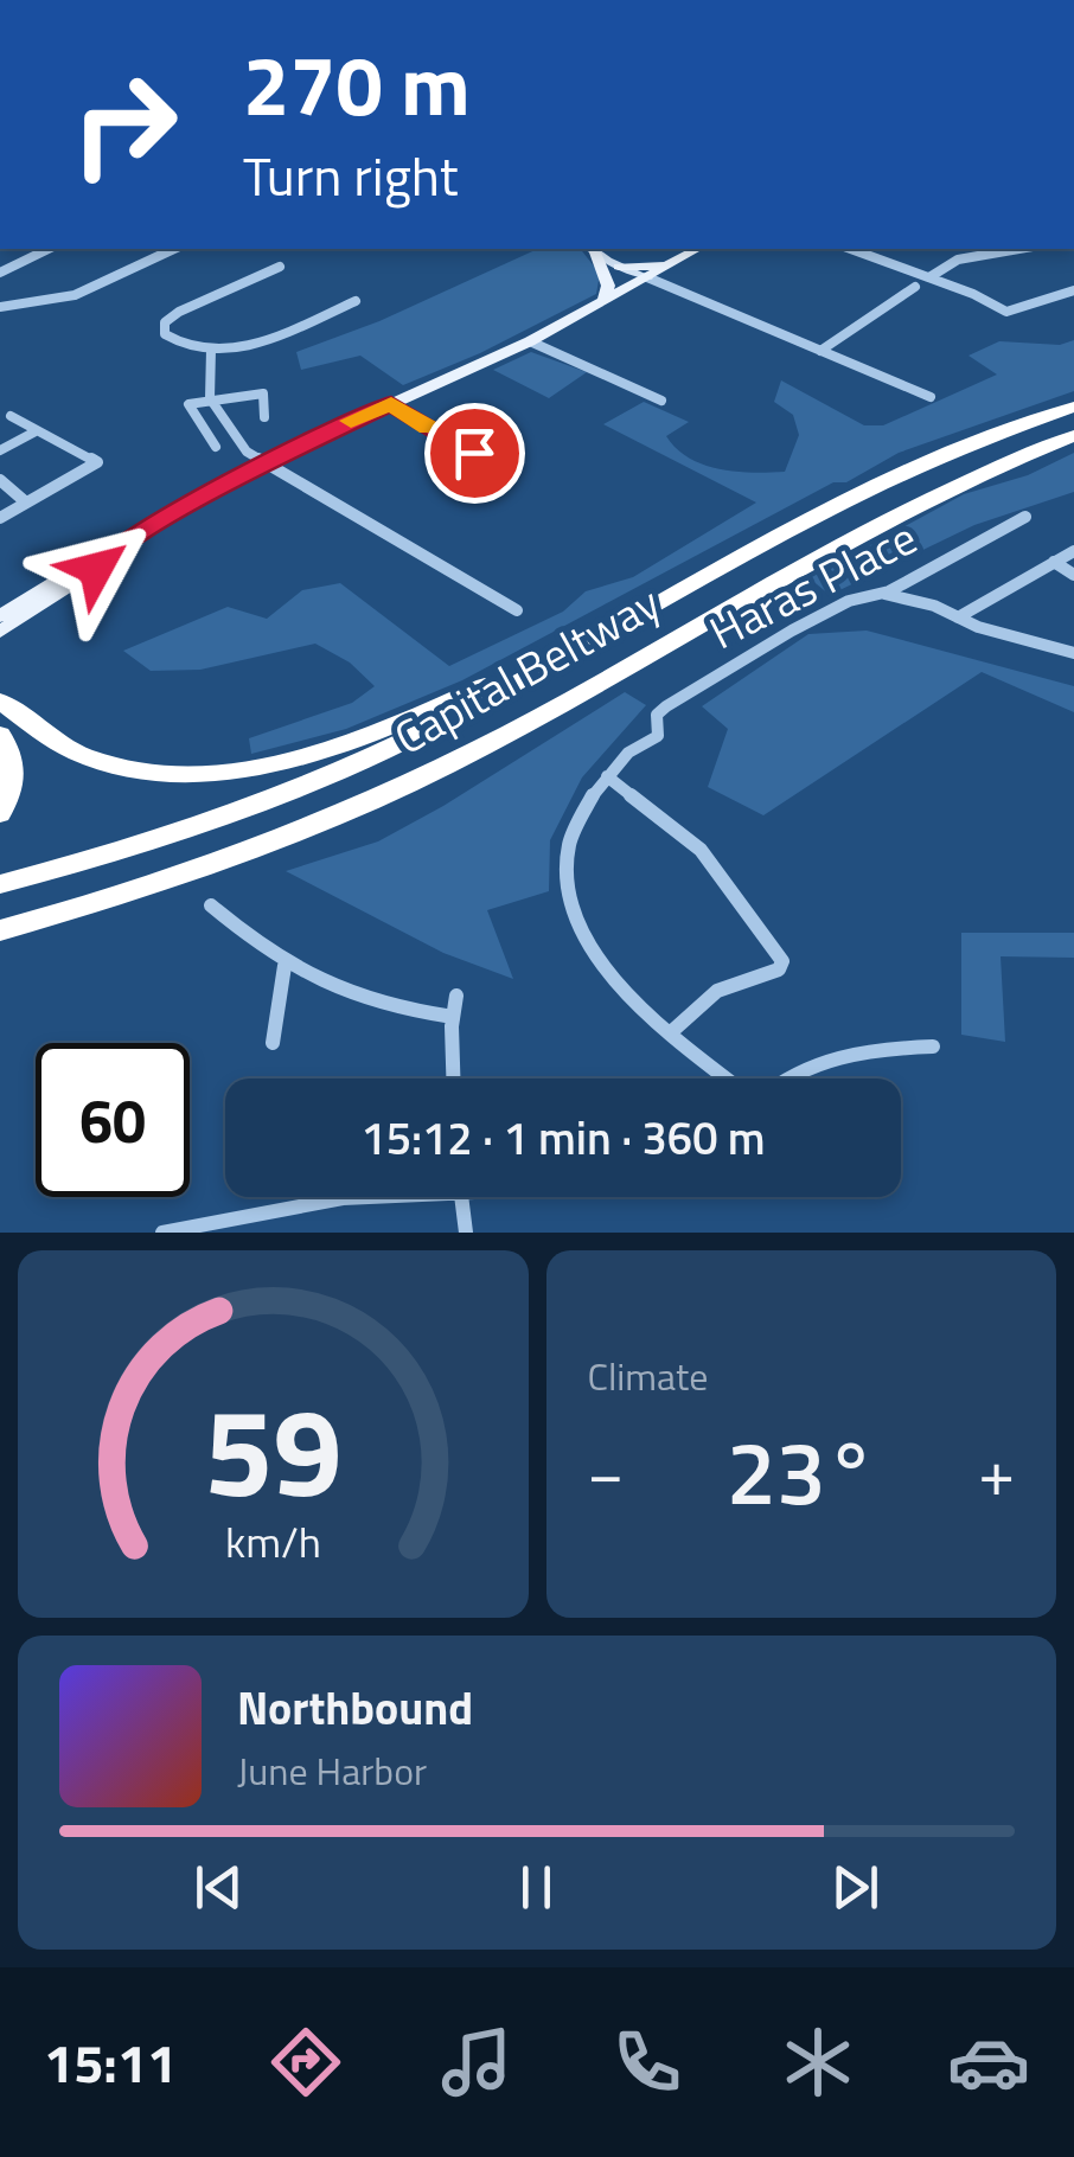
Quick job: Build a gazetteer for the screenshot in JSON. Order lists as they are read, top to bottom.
{
  "streets": {
    "highway": ["Capital Beltway"],
    "street": ["Haras Place"]
  },
  "page": {
    "turn": ["270 m", "Turn right"],
    "limit": "60",
    "trip": "15:12 · 1 min · 360 m",
    "tile": "Climate",
    "heat": ["−", "23°", "+"],
    "song": ["Northbound", "June Harbor"],
    "tabs": "15:11",
    "gauge": ["59", "km/h"]
  }
}
